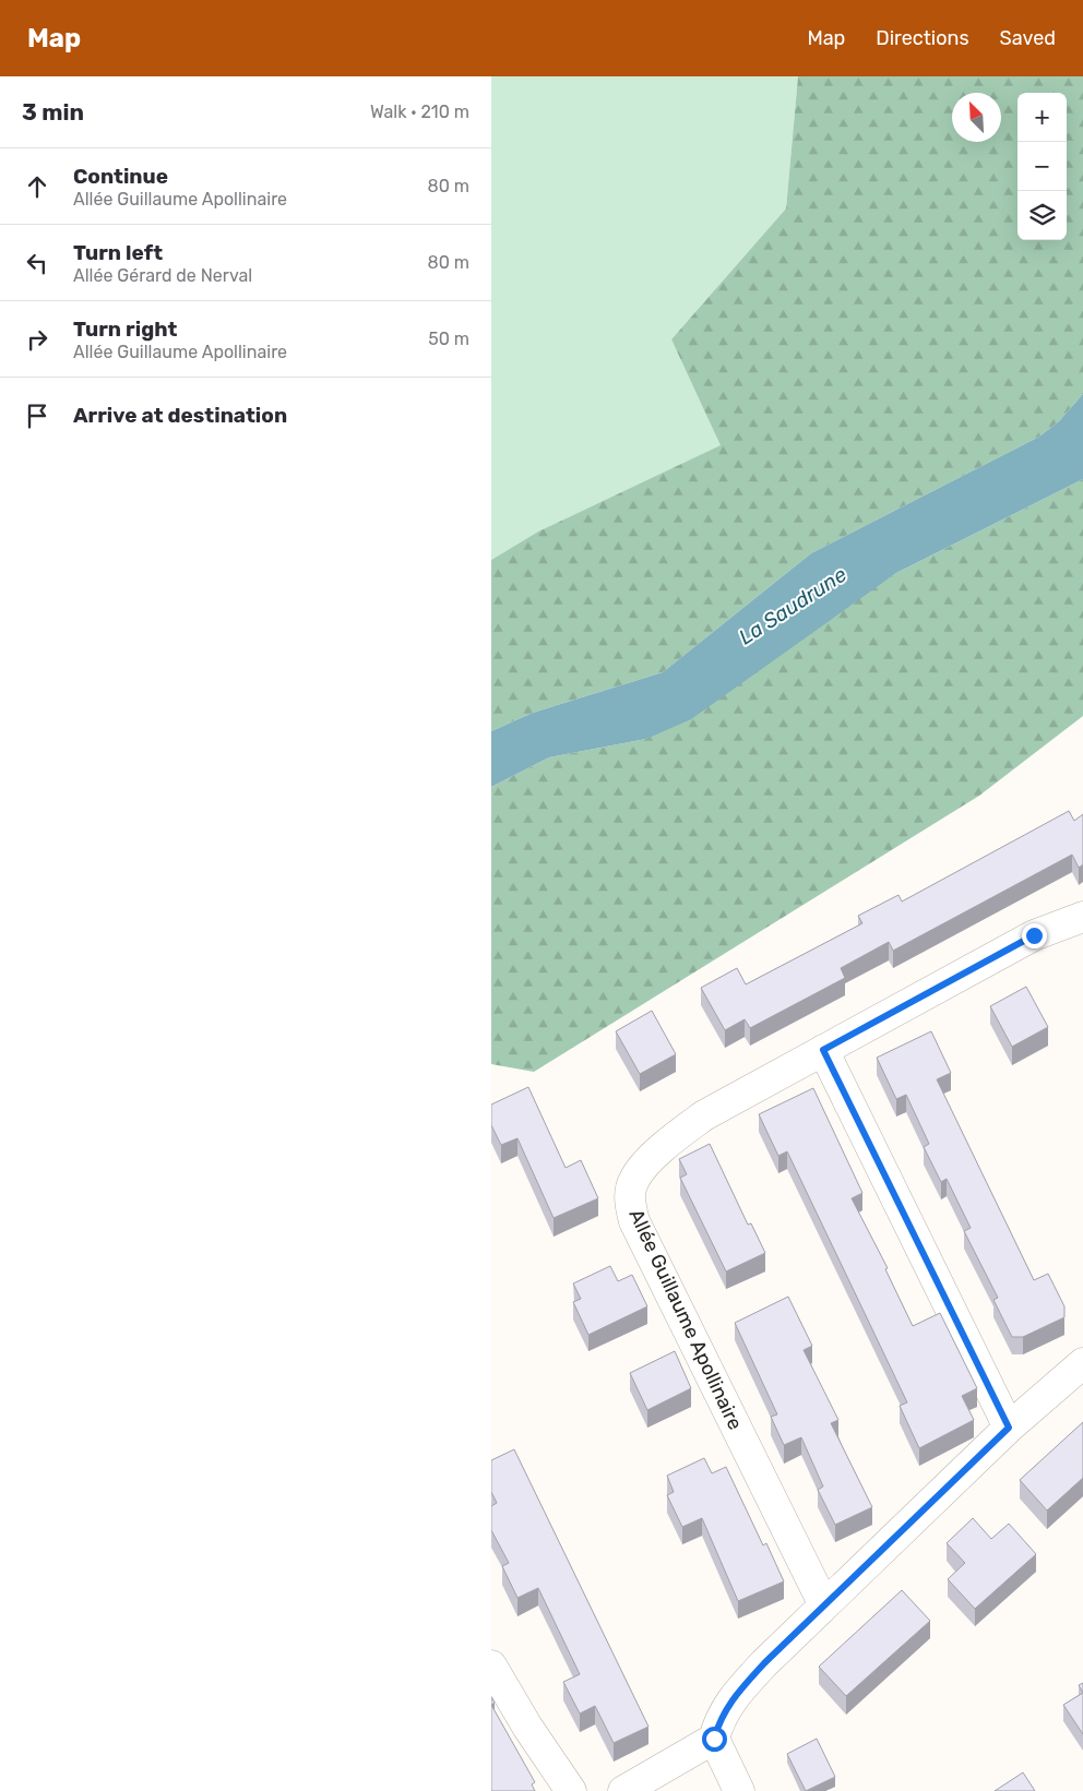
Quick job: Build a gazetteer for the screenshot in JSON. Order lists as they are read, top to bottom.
{
  "streets": {
    "street": ["Allée Guillaume Apollinaire"]
  },
  "water": ["La Saudrune"],
  "north": "top left",
  "page": {
    "header": "Map",
    "nav": ["Map", "Directions", "Saved"],
    "heading": ["3 min", "Walk · 210 m"],
    "map_buttons": ["+", "−"],
    "list": [
      ["Continue", "Allée Guillaume Apollinaire", "80 m"],
      ["Turn left", "Allée Gérard de Nerval", "80 m"],
      ["Turn right", "Allée Guillaume Apollinaire", "50 m"],
      "Arrive at destination"
    ]
  }
}
